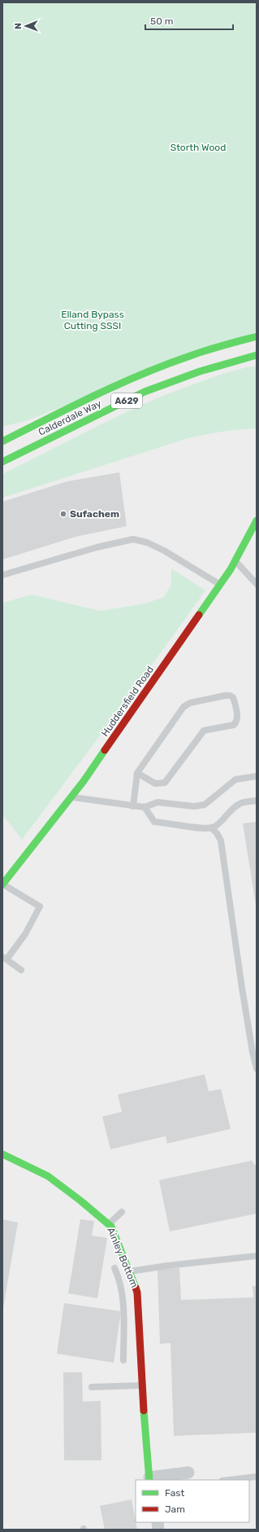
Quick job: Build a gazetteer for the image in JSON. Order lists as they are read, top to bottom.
{
  "streets": {
    "main road": [
      "A629",
      "Calderdale Way",
      "Huddersfield Road",
      "Ainley Bottom"
    ]
  },
  "parks": ["Storth Wood", "Elland Bypass Cutting SSSI"],
  "places": ["Sufachem"],
  "legend": ["Fast", "Jam"],
  "scale_bar": "50 m",
  "north": "left"
}
